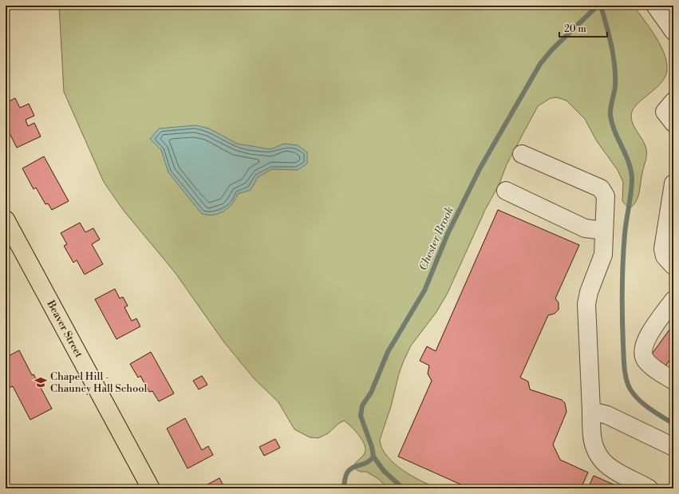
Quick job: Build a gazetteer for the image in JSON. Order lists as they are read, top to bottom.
{
  "streets": {
    "main road": ["Beaver Street"]
  },
  "water": ["Chester Brook"],
  "places": {
    "school or university": ["Chapel Hill - Chauncy Hall School"]
  },
  "scale_bar": "20 m"
}
